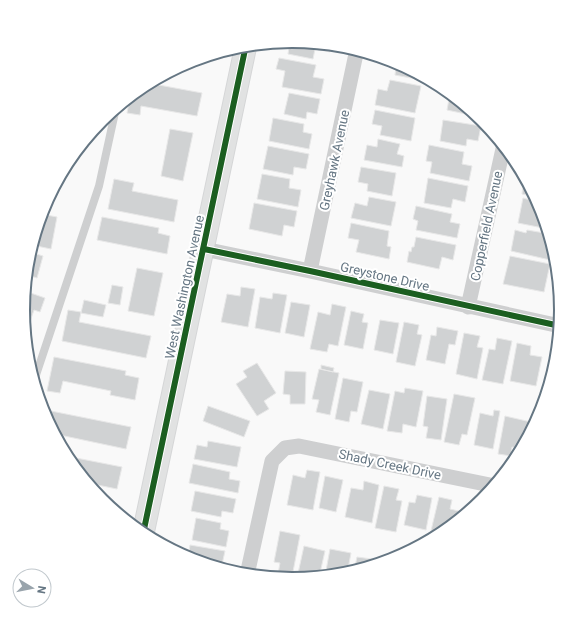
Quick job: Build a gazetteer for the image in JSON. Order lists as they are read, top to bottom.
{
  "streets": {
    "main road": ["West Washington Avenue"],
    "street": [
      "Greyhawk Avenue",
      "Copperfield Avenue",
      "Greystone Drive",
      "Shady Creek Drive"
    ]
  },
  "crossings": [
    ["Greyhawk Avenue", "Greystone Drive"],
    ["Copperfield Avenue", "Greystone Drive"],
    ["Greystone Drive", "West Washington Avenue"]
  ],
  "north": "right"
}
